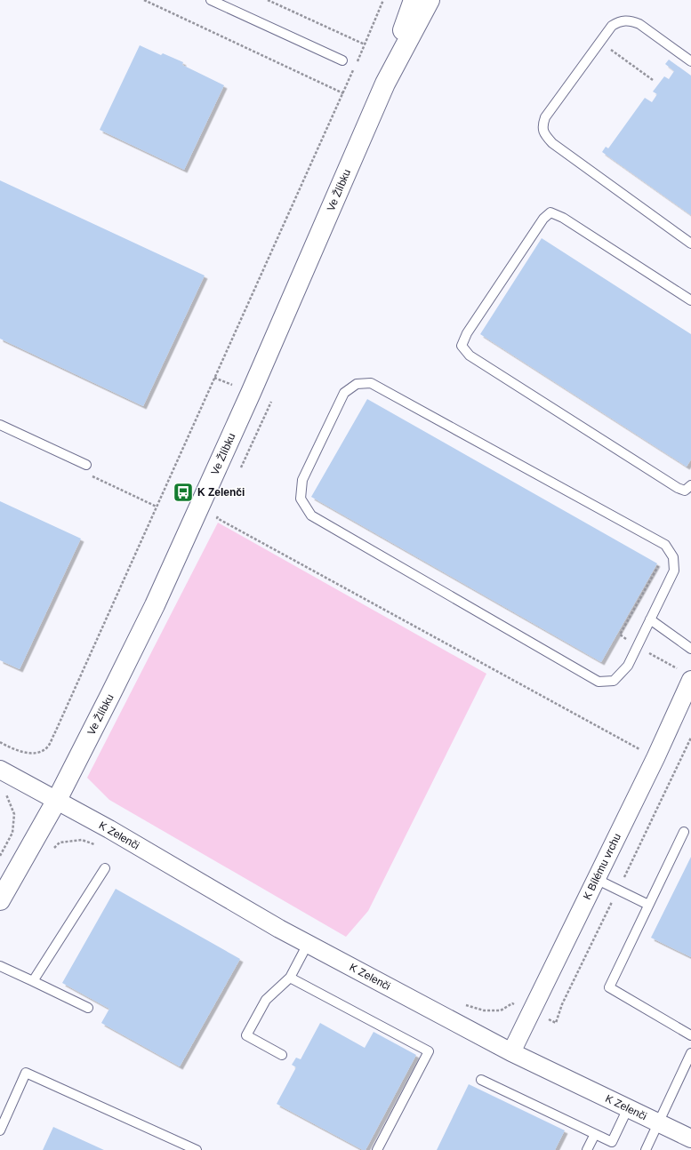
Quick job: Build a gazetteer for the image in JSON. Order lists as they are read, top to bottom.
{
  "streets": {
    "street": ["Ve Žlíbku", "K Zelenči", "K Bílému vrchu"]
  },
  "crossings": [
    ["Ve Žlíbku", "K Zelenči"],
    ["K Zelenči", "K Bílému vrchu"]
  ],
  "places": {
    "bus stop": ["K Zelenči"]
  }
}
